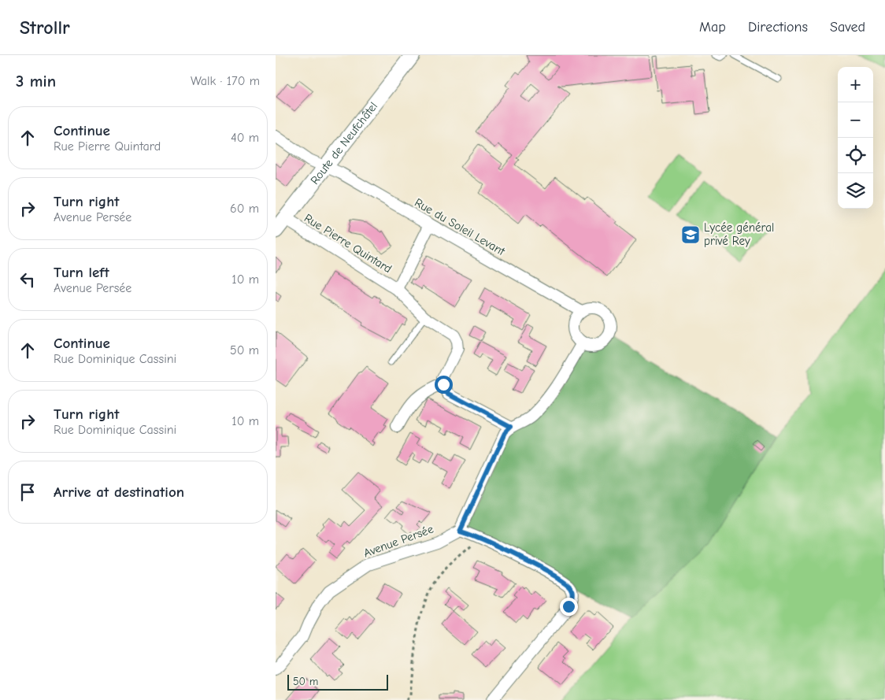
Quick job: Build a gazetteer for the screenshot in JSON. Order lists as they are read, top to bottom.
{
  "streets": {
    "main road": ["Route de Neufchâtel"],
    "street": ["Rue du Soleil Levant", "Rue Pierre Quintard", "Avenue Persée"]
  },
  "crossings": [
    ["Route de Neufchâtel", "Rue du Soleil Levant"],
    ["Route de Neufchâtel", "Rue Pierre Quintard"],
    ["Rue du Soleil Levant", "Rue Pierre Quintard"]
  ],
  "places": {
    "school or university": ["Lycée général privé Rey"]
  },
  "scale_bar": "50 m",
  "page": {
    "header": "Strollr",
    "nav": ["Map", "Directions", "Saved"],
    "heading": ["3 min", "Walk · 170 m"],
    "map_buttons": ["+", "−"],
    "list": [
      ["Continue", "Rue Pierre Quintard", "40 m"],
      ["Turn right", "Avenue Persée", "60 m"],
      ["Turn left", "Avenue Persée", "10 m"],
      ["Continue", "Rue Dominique Cassini", "50 m"],
      ["Turn right", "Rue Dominique Cassini", "10 m"],
      "Arrive at destination"
    ],
    "scale": "50 m"
  }
}
